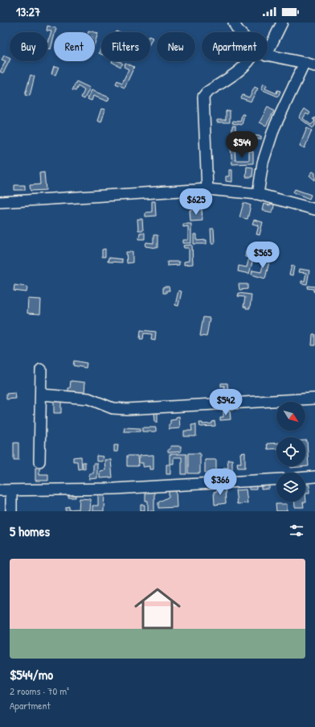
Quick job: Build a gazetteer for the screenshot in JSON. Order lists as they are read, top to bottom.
{
  "north": "bottom right",
  "page": {
    "status": "13:27",
    "chip": [
      "Buy",
      "Rent",
      "Filters",
      "New",
      "Apartment"
    ],
    "price": [
      "$544",
      "$625",
      "$565",
      "$542",
      "$366"
    ],
    "heading": "5 homes",
    "list": [
      {
        "name": "$544/mo",
        "note": "2 rooms · 70 m² · Apartment"
      }
    ]
  }
}
